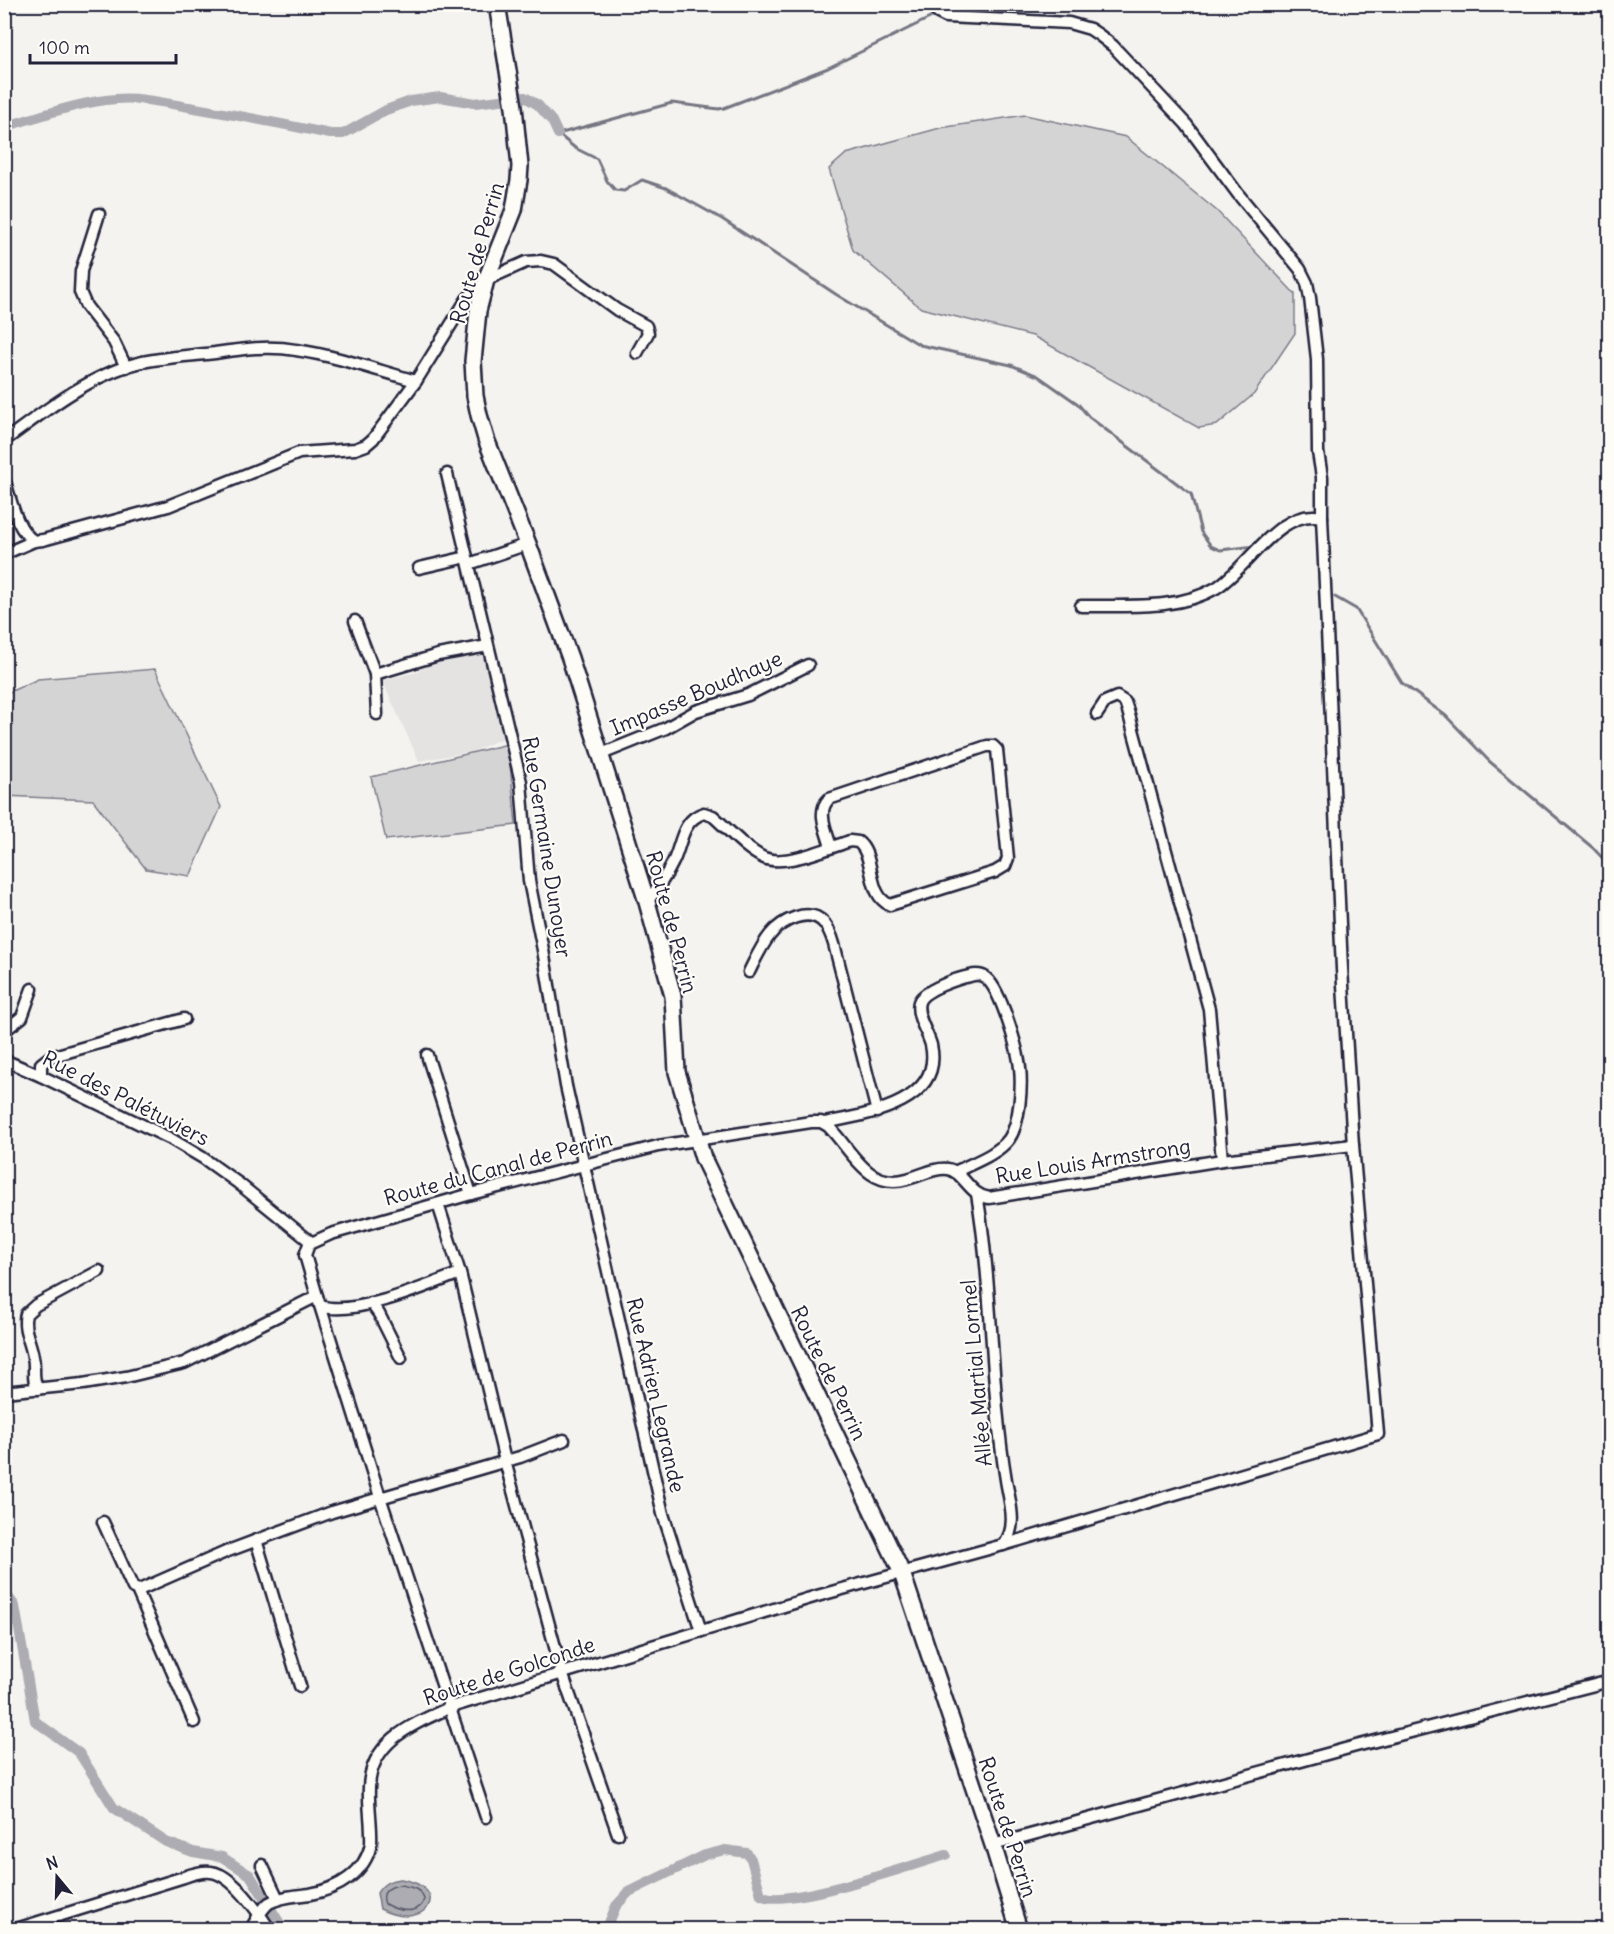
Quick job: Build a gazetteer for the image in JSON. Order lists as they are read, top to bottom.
{
  "streets": {
    "main road": ["Route de Perrin"],
    "street": [
      "Impasse Boudhaye",
      "Rue Germaine Dunoyer",
      "Rue des Palétuviers",
      "Rue Louis Armstrong",
      "Route du Canal de Perrin",
      "Allée Martial Lormel",
      "Rue Adrien Legrande",
      "Route de Golconde"
    ]
  },
  "crossings": [
    ["Route de Perrin", "Impasse Boudhaye"],
    ["Route de Perrin", "Route du Canal de Perrin"],
    ["Route de Perrin", "Route de Golconde"],
    ["Rue Germaine Dunoyer", "Route du Canal de Perrin"],
    ["Rue Germaine Dunoyer", "Rue Adrien Legrande"],
    ["Rue des Palétuviers", "Route du Canal de Perrin"],
    ["Rue Louis Armstrong", "Allée Martial Lormel"],
    ["Rue Louis Armstrong", "Route de Golconde"],
    ["Route du Canal de Perrin", "Rue Adrien Legrande"],
    ["Allée Martial Lormel", "Route de Golconde"],
    ["Rue Adrien Legrande", "Route de Golconde"]
  ],
  "scale_bar": "100 m",
  "north": "top"
}
